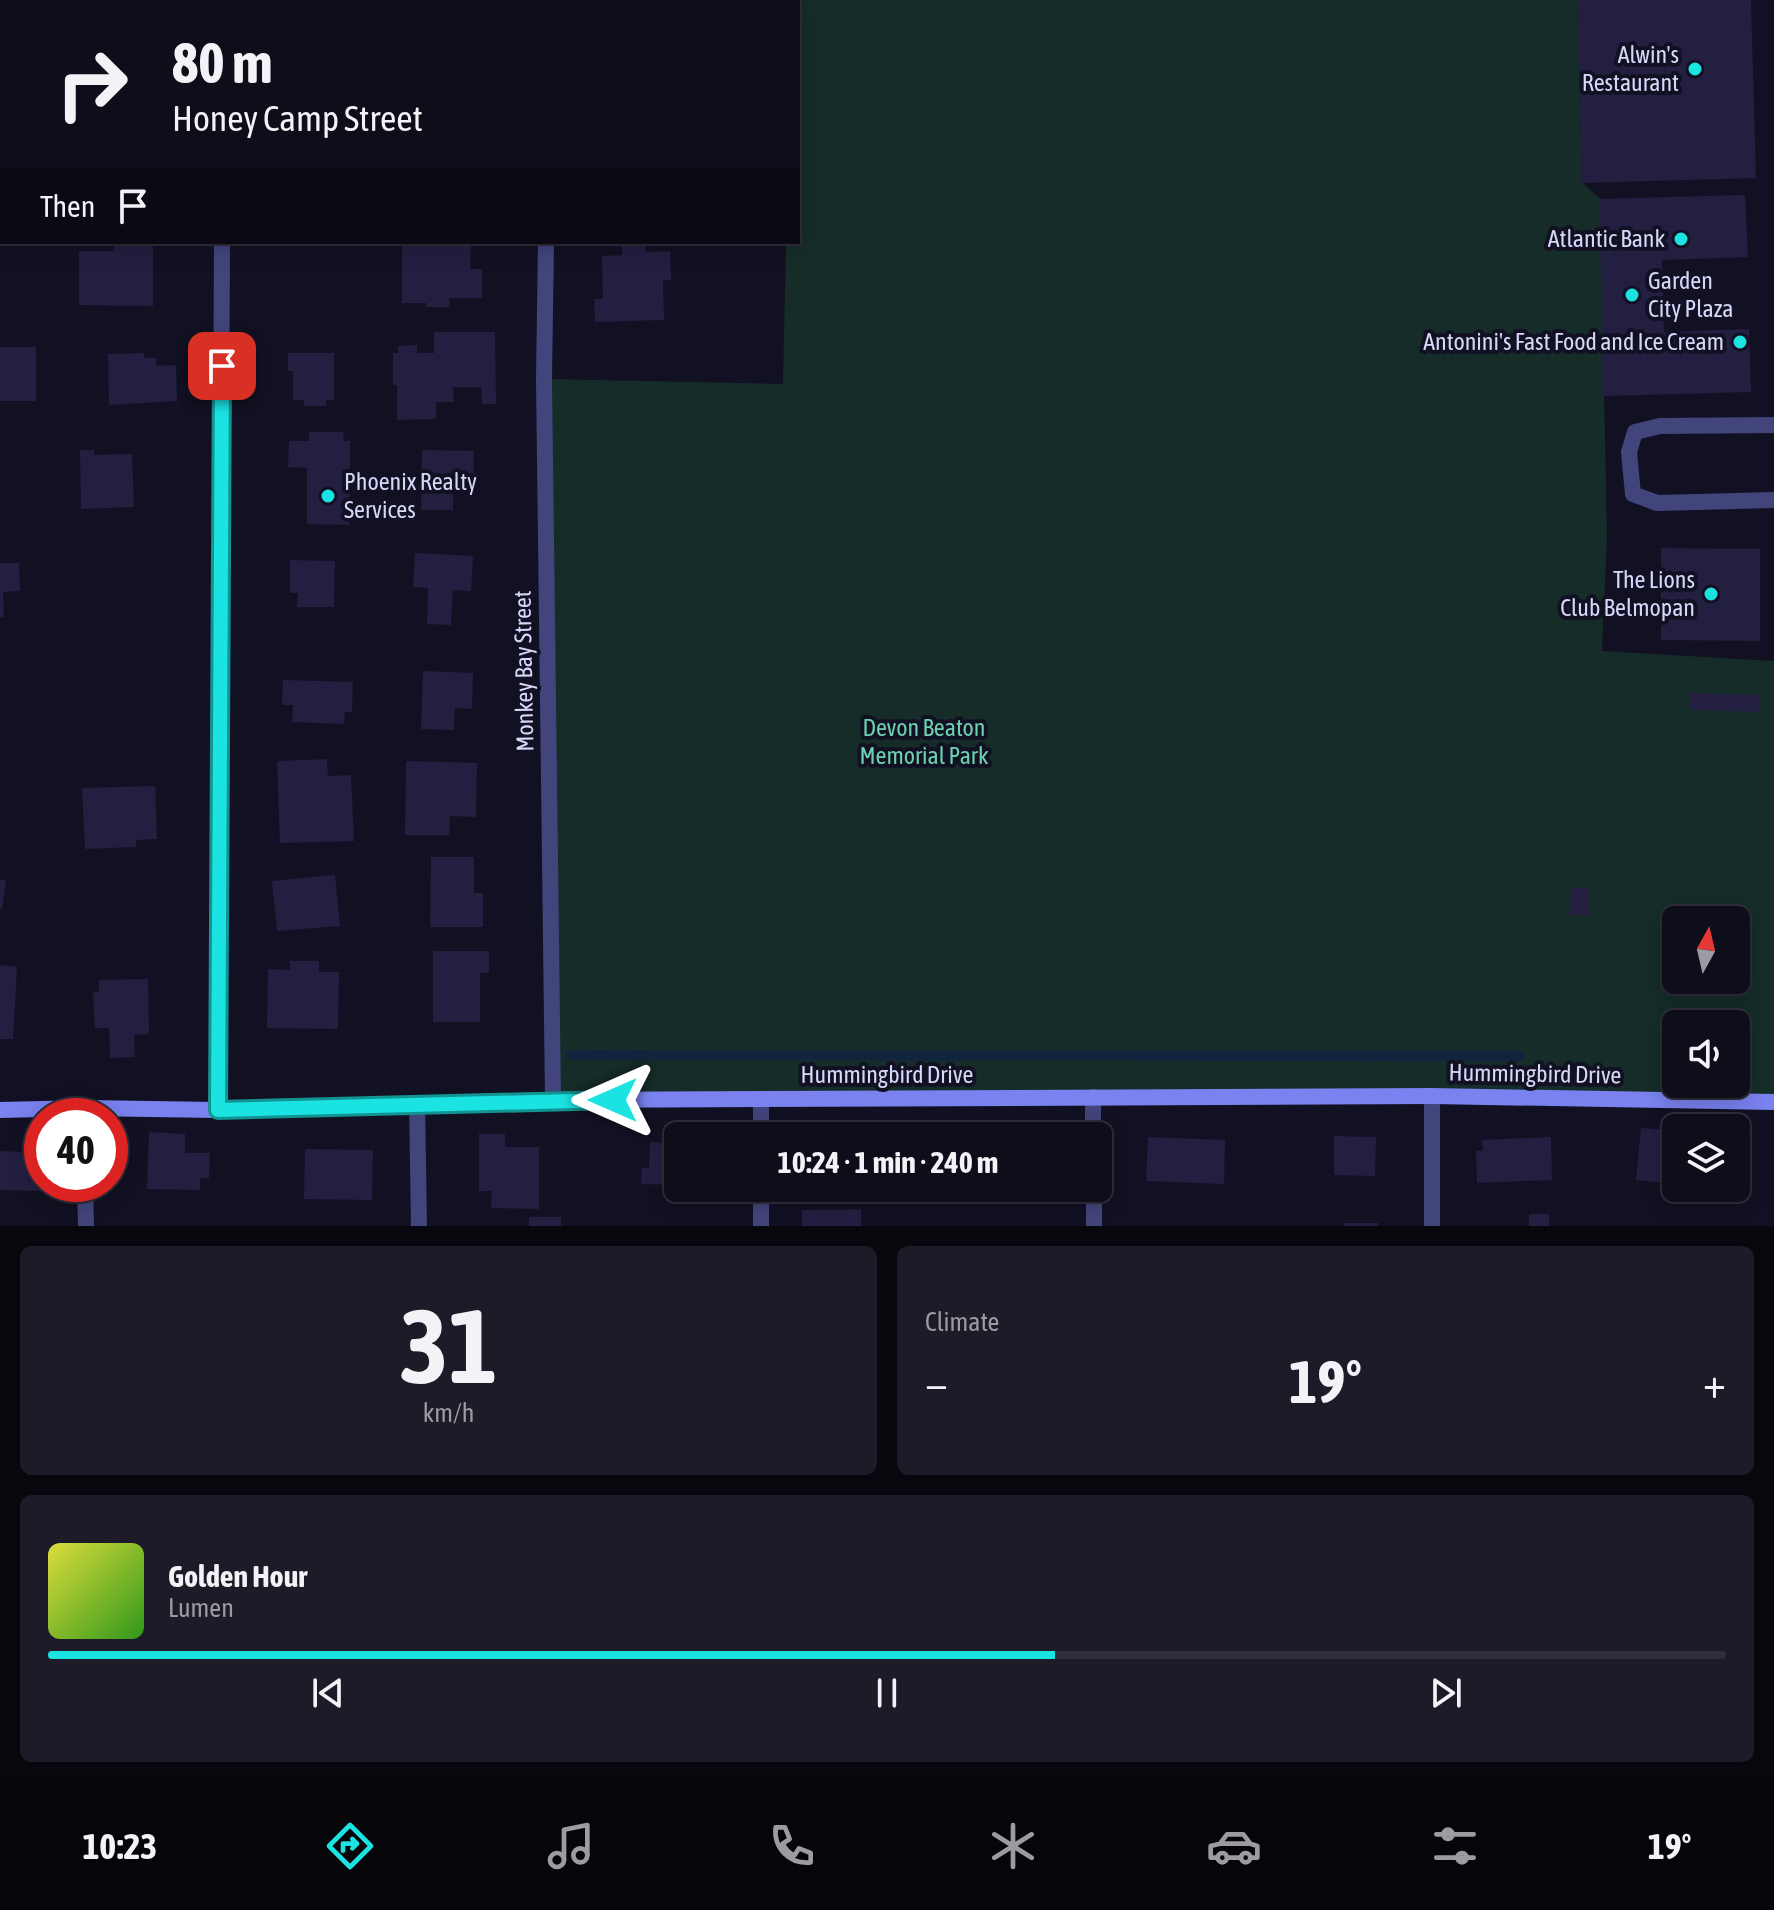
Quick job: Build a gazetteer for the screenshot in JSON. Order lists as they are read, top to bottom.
{
  "streets": {
    "street": ["Monkey Bay Street", "Hummingbird Drive"]
  },
  "crossings": [
    ["Monkey Bay Street", "Hummingbird Drive"]
  ],
  "parks": ["Devon Beaton Memorial Park"],
  "places": [
    "Alwin's Restaurant",
    "Atlantic Bank",
    "Garden City Plaza",
    "Antonini's Fast Food and Ice Cream",
    "Phoenix Realty Services",
    "The Lions Club Belmopan"
  ],
  "north": "top",
  "page": {
    "turn": ["80 m", "Honey Camp Street"],
    "then": "Then",
    "limit": "40",
    "trip": "10:24 · 1 min · 240 m",
    "tile": [
      ["31", "km/h"],
      "Climate"
    ],
    "heat": ["−", "19°", "+"],
    "song": ["Golden Hour", "Lumen"],
    "tabs": ["10:23", "19°"]
  }
}
